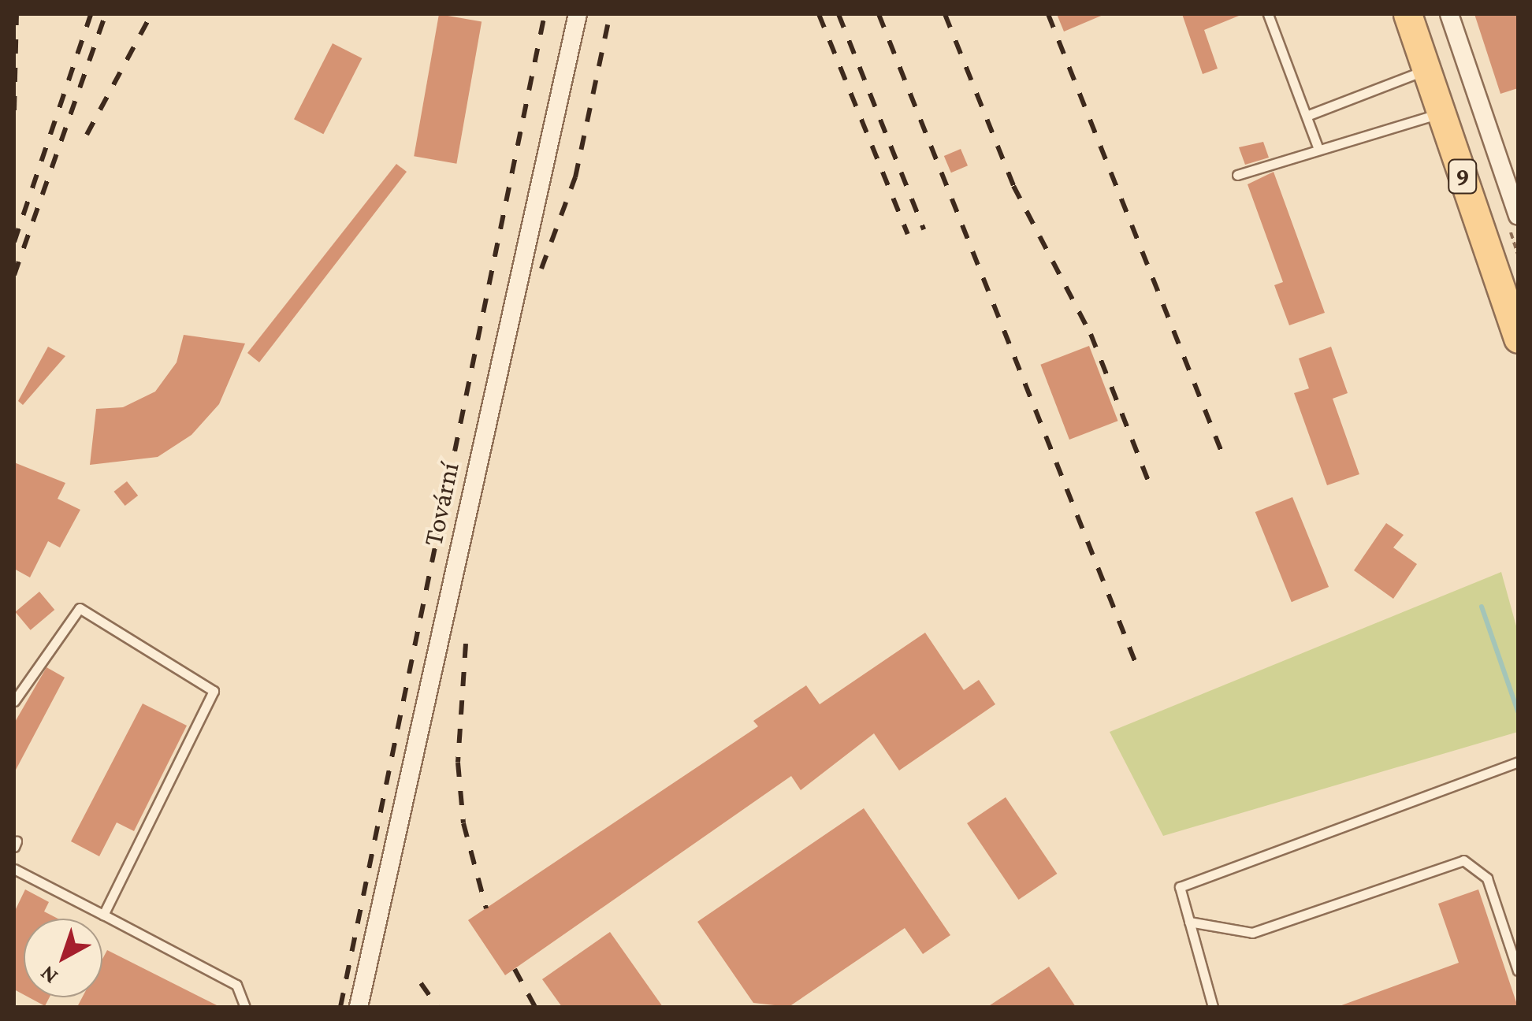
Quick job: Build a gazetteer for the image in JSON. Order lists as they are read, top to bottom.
{
  "streets": {
    "main road": ["9"],
    "street": ["Tovární"]
  },
  "north": "bottom left"
}
